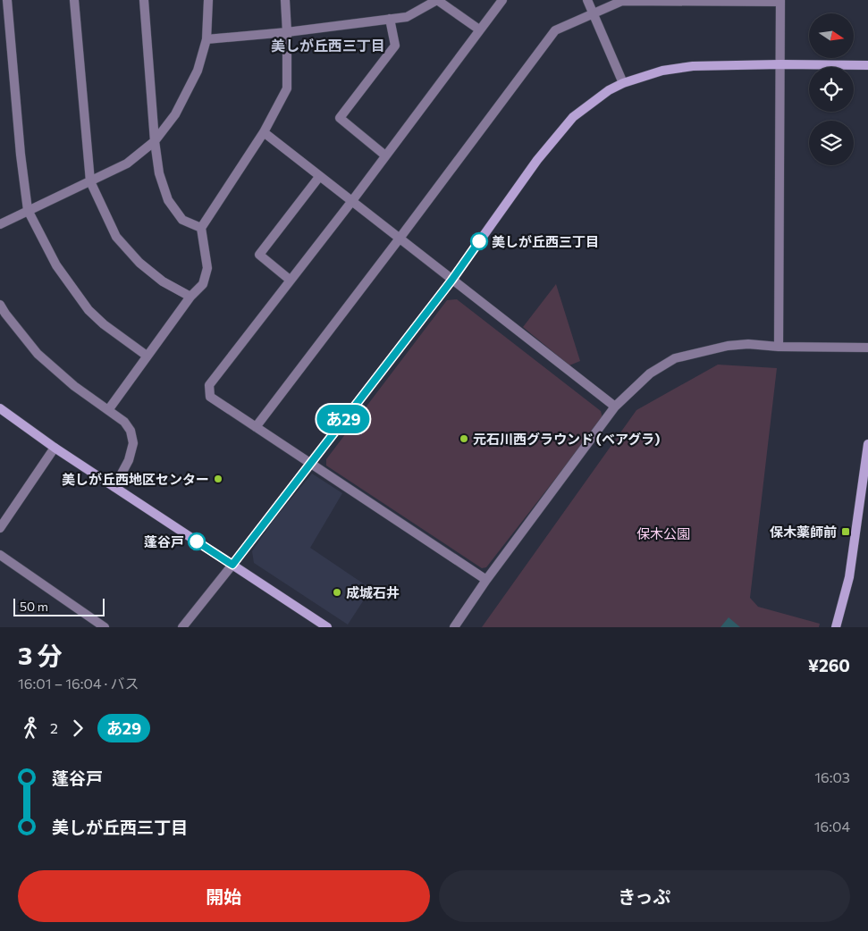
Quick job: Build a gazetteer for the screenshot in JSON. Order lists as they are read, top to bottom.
{
  "districts": ["美しが丘西三丁目"],
  "parks": ["保木公園"],
  "places": {
    "other": [
      "美しが丘西三丁目",
      "元石川西グラウンド (ベアグラ)",
      "美しが丘西地区センター",
      "蓬谷戸",
      "成城石井"
    ],
    "transit": ["保木薬師前"]
  },
  "lines": ["bus line あ29"],
  "scale_bar": "50 m",
  "north": "right",
  "page": {
    "on_map": "あ29",
    "scale": "50 m",
    "heading": ["3 分", "16:01 – 16:04 · バス", "¥260"],
    "legs": ["2", "あ29"],
    "list": [
      {
        "name": "蓬谷戸",
        "value": "16:03"
      },
      {
        "name": "美しが丘西三丁目",
        "value": "16:04"
      }
    ],
    "buttons": ["開始", "きっぷ"]
  }
}
